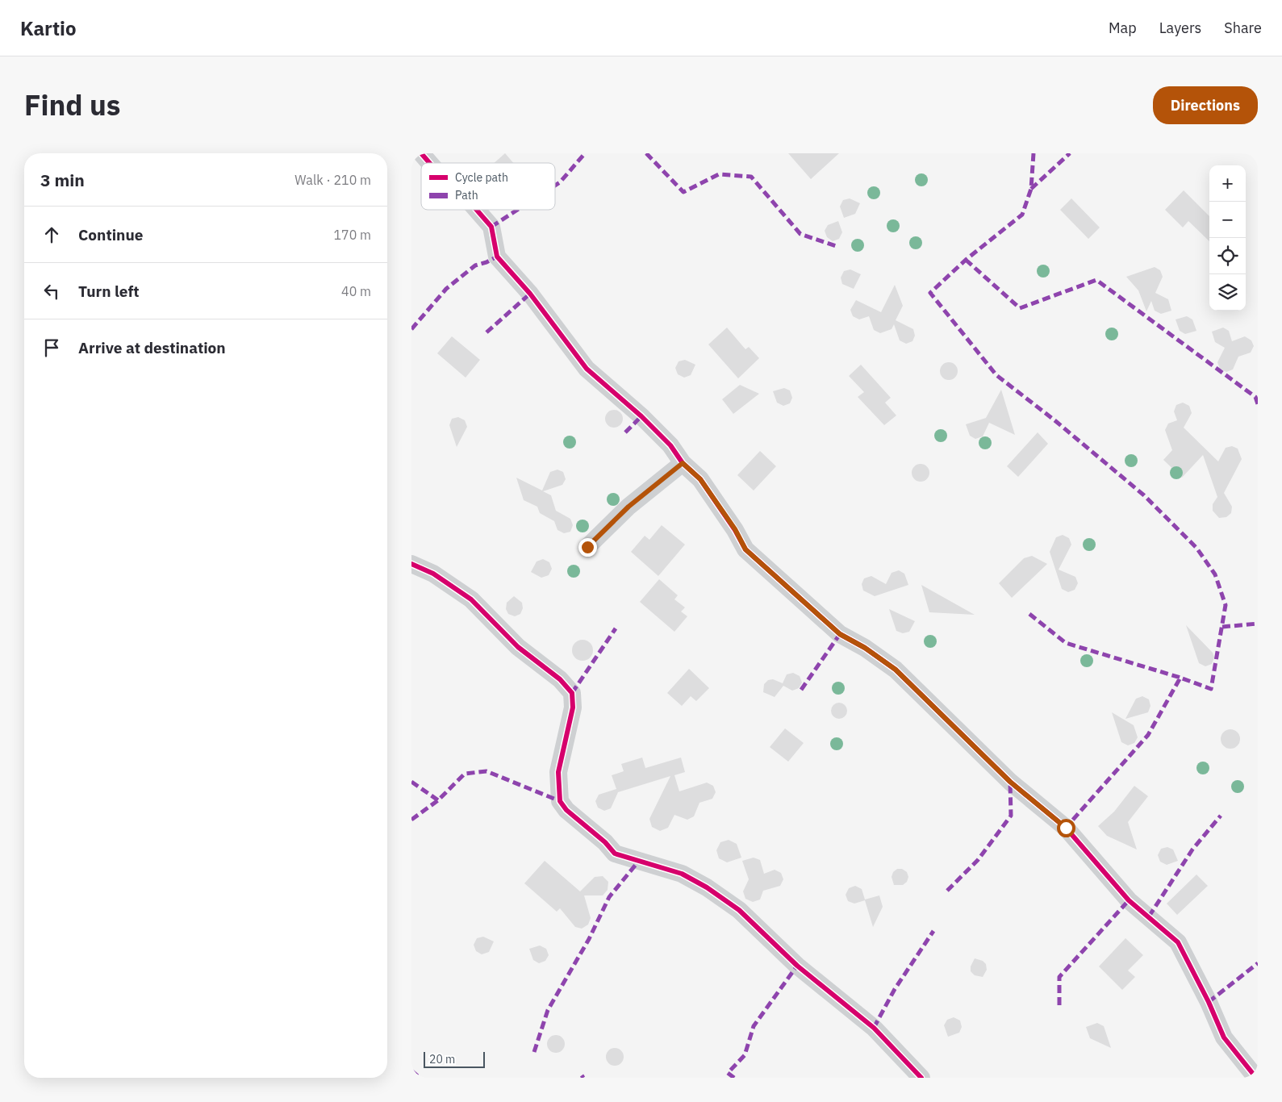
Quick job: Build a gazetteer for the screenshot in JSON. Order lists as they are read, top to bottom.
{
  "legend": ["Cycle path", "Path"],
  "scale_bar": "20 m",
  "page": {
    "header": "Kartio",
    "nav": ["Map", "Layers", "Share"],
    "title": "Find us",
    "buttons": "Directions",
    "heading": ["3 min", "Walk · 210 m"],
    "map_buttons": ["+", "−"],
    "list": [
      ["Continue", "170 m"],
      ["Turn left", "40 m"],
      "Arrive at destination"
    ],
    "scale": "20 m"
  }
}
